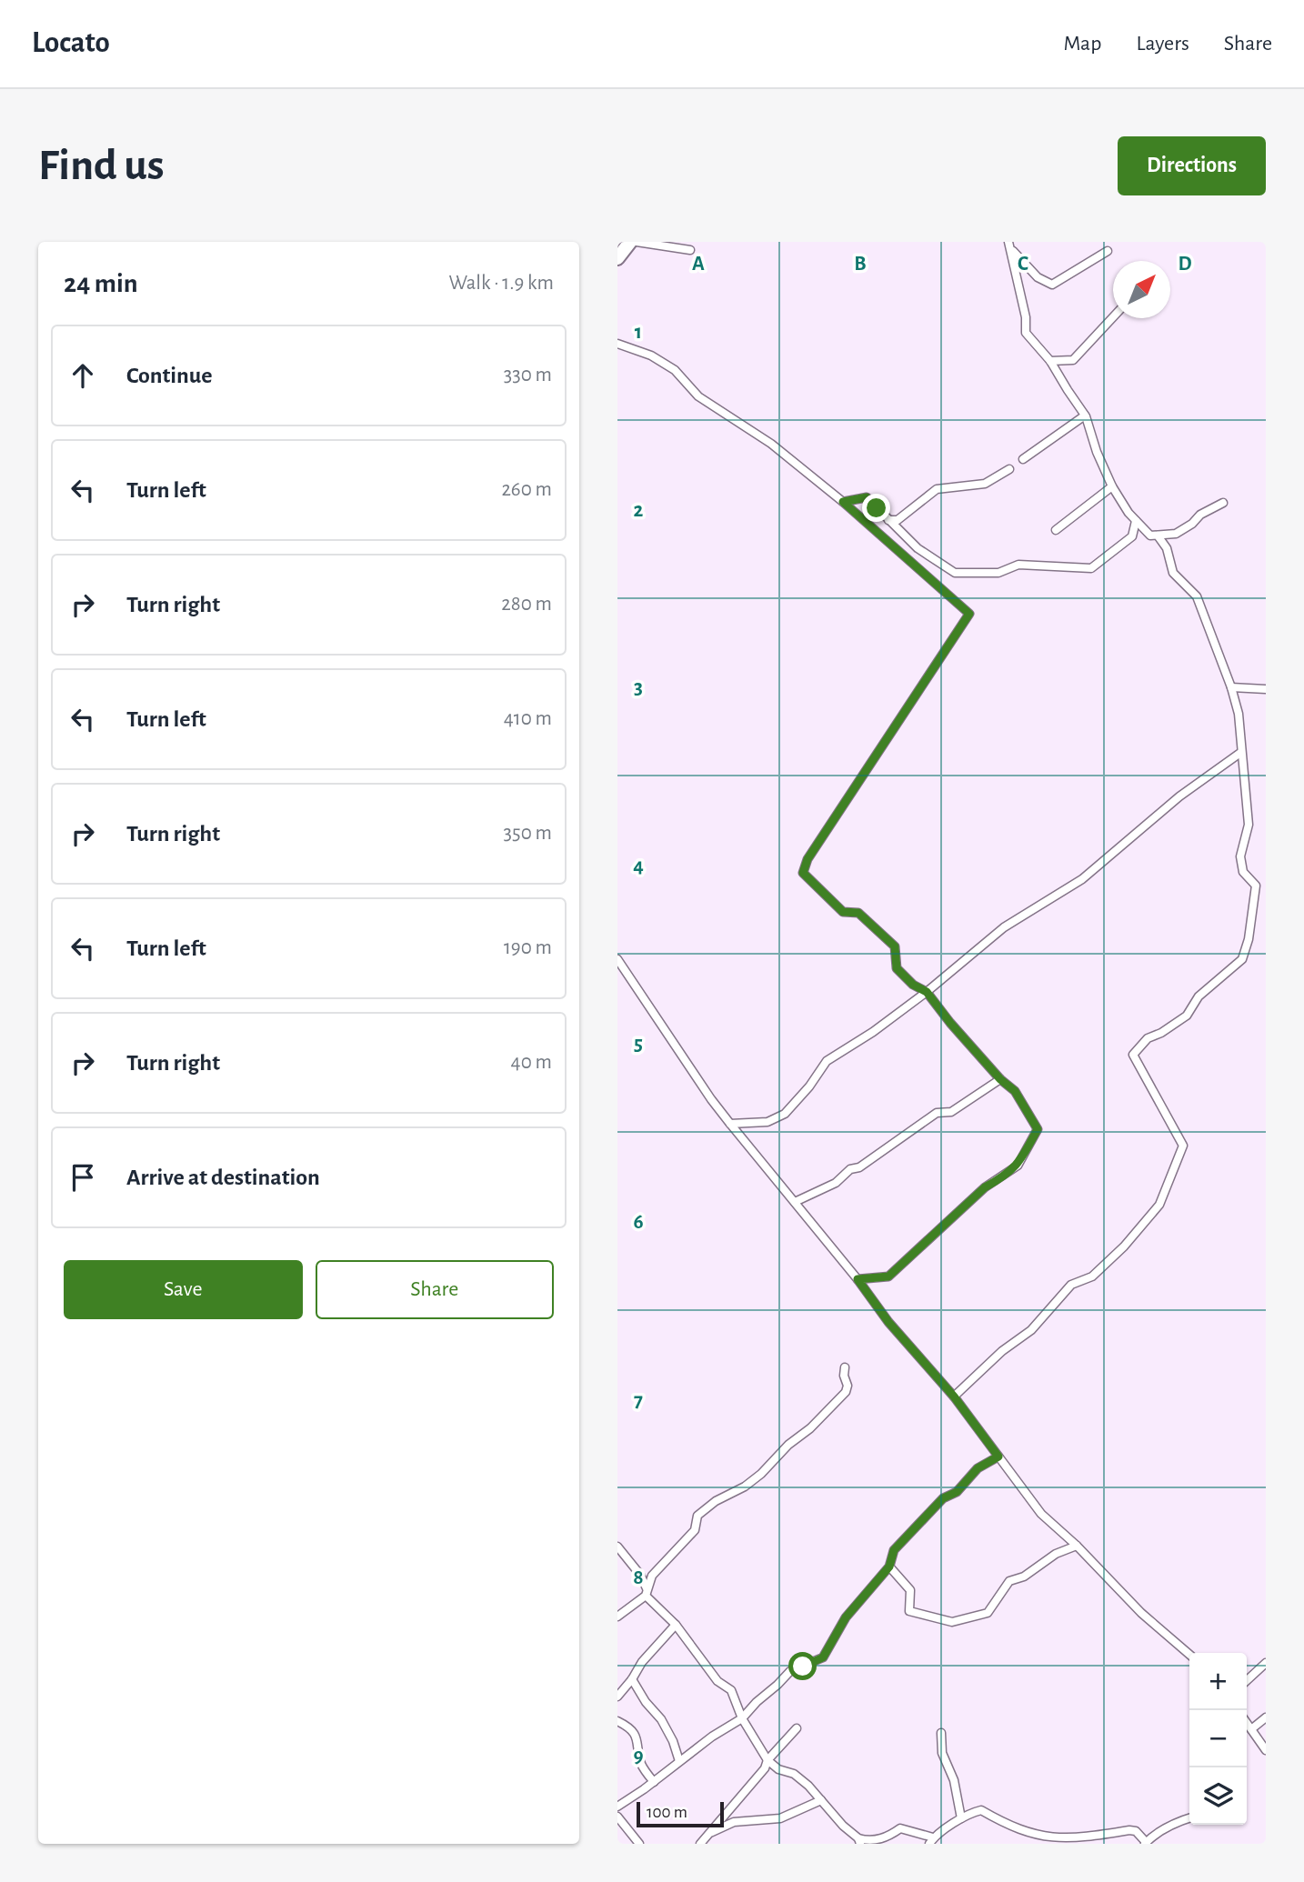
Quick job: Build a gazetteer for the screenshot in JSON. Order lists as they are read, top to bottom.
{
  "scale_bar": "100 m",
  "north": "top right",
  "page": {
    "header": "Locato",
    "nav": ["Map", "Layers", "Share"],
    "buttons": [
      "Directions",
      ["Save", "Share"]
    ],
    "title": "Find us",
    "heading": ["24 min", "Walk · 1.9 km"],
    "list": [
      ["Continue", "330 m"],
      ["Turn left", "260 m"],
      ["Turn right", "280 m"],
      ["Turn left", "410 m"],
      ["Turn right", "350 m"],
      ["Turn left", "190 m"],
      ["Turn right", "40 m"],
      "Arrive at destination"
    ],
    "map_buttons": ["+", "−"],
    "scale": "100 m"
  },
  "grid": {
    "columns": [
      "A",
      "B",
      "C",
      "D"
    ],
    "rows": [
      "1",
      "2",
      "3",
      "4",
      "5",
      "6",
      "7",
      "8",
      "9"
    ]
  }
}
